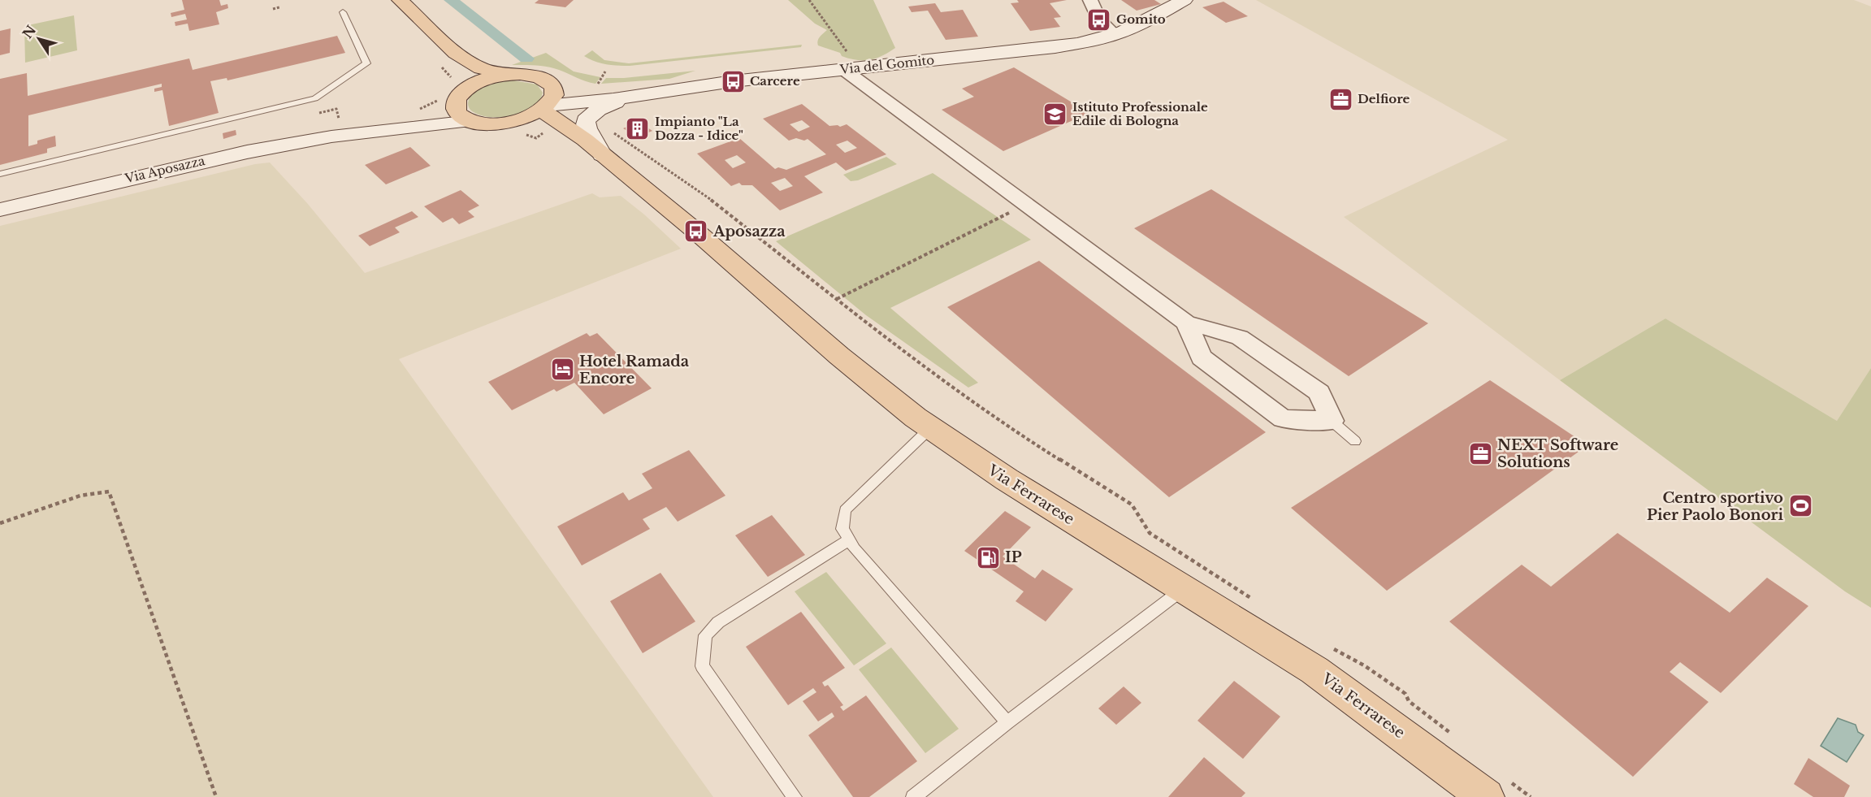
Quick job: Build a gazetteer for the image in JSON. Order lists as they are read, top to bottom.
{
  "streets": {
    "main road": ["Via Ferrarese"],
    "street": ["Via del Gomito", "Via Aposazza"]
  },
  "crossings": [
    ["Via del Gomito", "Via Ferrarese"]
  ],
  "places": {
    "bus stop": ["Gomito", "Carcere", "Aposazza"],
    "office": ["Delfiore", "NEXT Software Solutions"],
    "school or university": ["Istituto Professionale Edile di Bologna"],
    "building": ["Impianto \"La Dozza - Idice\""],
    "hotel": ["Hotel Ramada Encore"],
    "sports": ["Centro sportivo Pier Paolo Bonori"],
    "fuel station": ["IP"]
  },
  "north": "top left"
}
